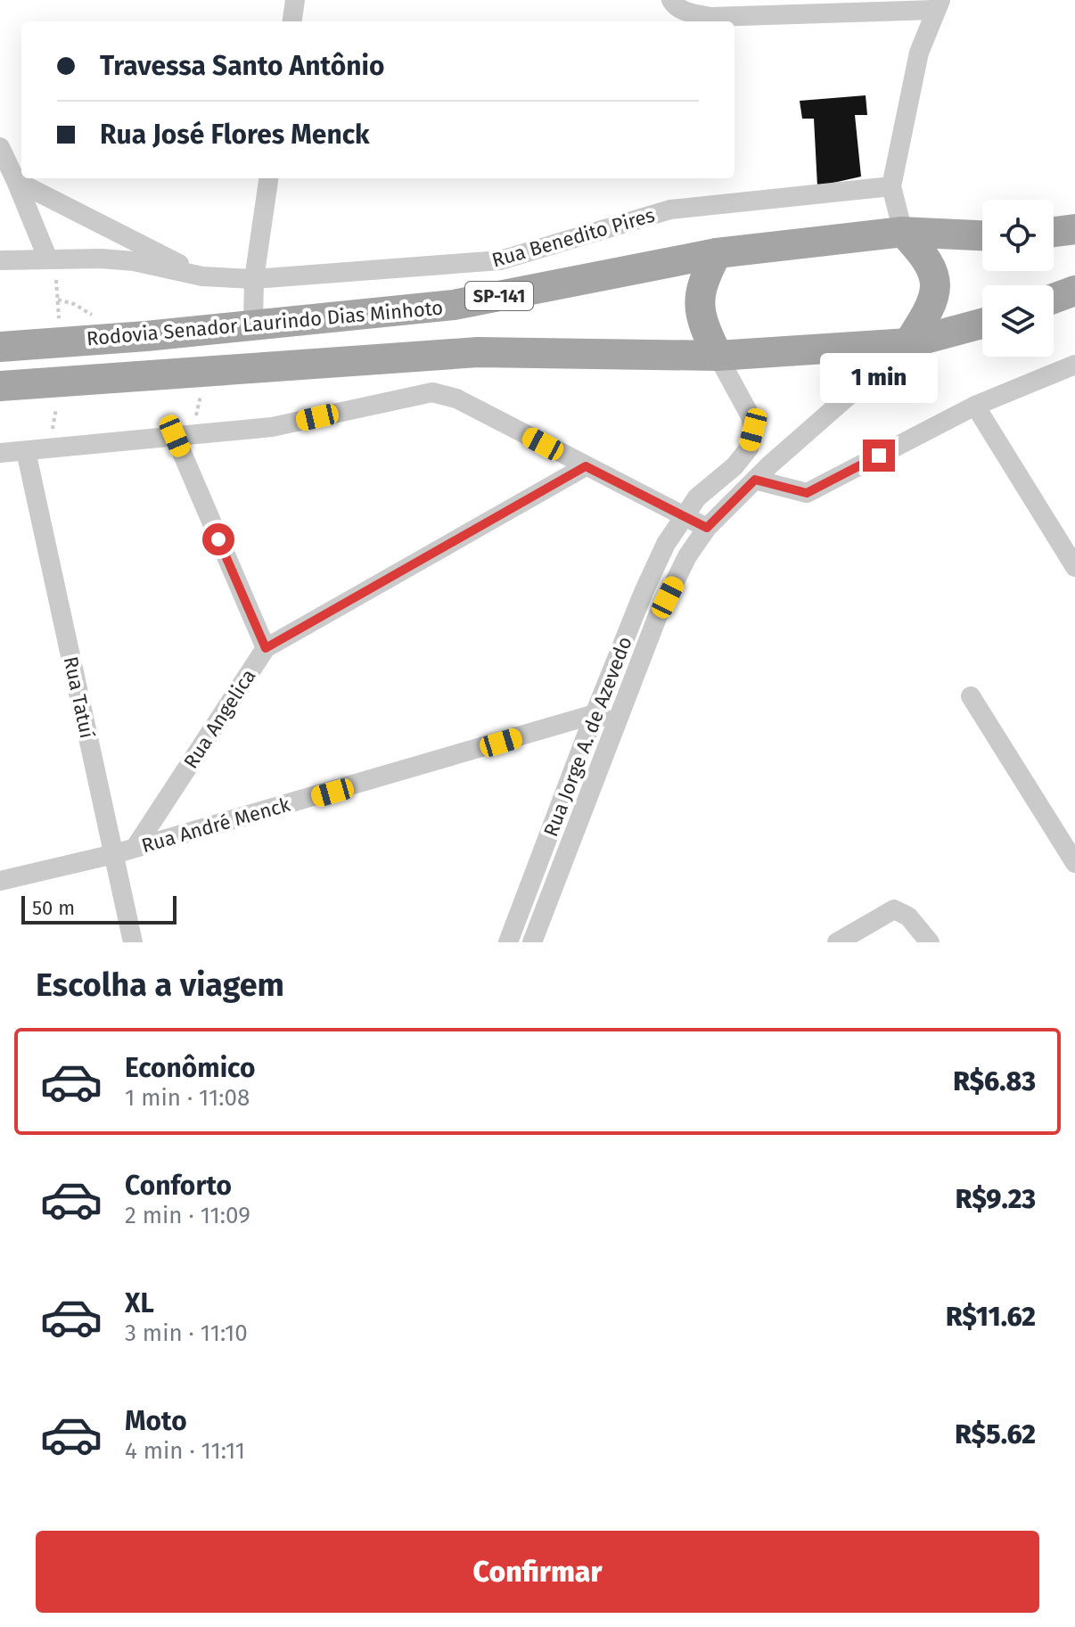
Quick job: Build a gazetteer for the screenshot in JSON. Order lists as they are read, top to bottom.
{
  "streets": {
    "main road": ["SP-141", "Rodovia Senador Laurindo Dias Minhoto"],
    "street": [
      "Rua Benedito Pires",
      "Rua Tatuí",
      "Rua Angelica",
      "Rua Jorge A. de Azevedo",
      "Rua André Menck"
    ]
  },
  "crossings": [
    ["Rua Tatuí", "Rua André Menck"],
    ["Rua Angelica", "Rua André Menck"],
    ["Rua Jorge A. de Azevedo", "Rua André Menck"]
  ],
  "scale_bar": "50 m",
  "page": {
    "banner": ["Travessa Santo Antônio", "Rua José Flores Menck"],
    "bubble": "1 min",
    "scale": "50 m",
    "heading": "Escolha a viagem",
    "list": [
      {
        "name": "Econômico",
        "note": "1 min · 11:08",
        "value": "R$6.83"
      },
      {
        "name": "Conforto",
        "note": "2 min · 11:09",
        "value": "R$9.23"
      },
      {
        "name": "XL",
        "note": "3 min · 11:10",
        "value": "R$11.62"
      },
      {
        "name": "Moto",
        "note": "4 min · 11:11",
        "value": "R$5.62"
      }
    ],
    "buttons": "Confirmar"
  }
}
